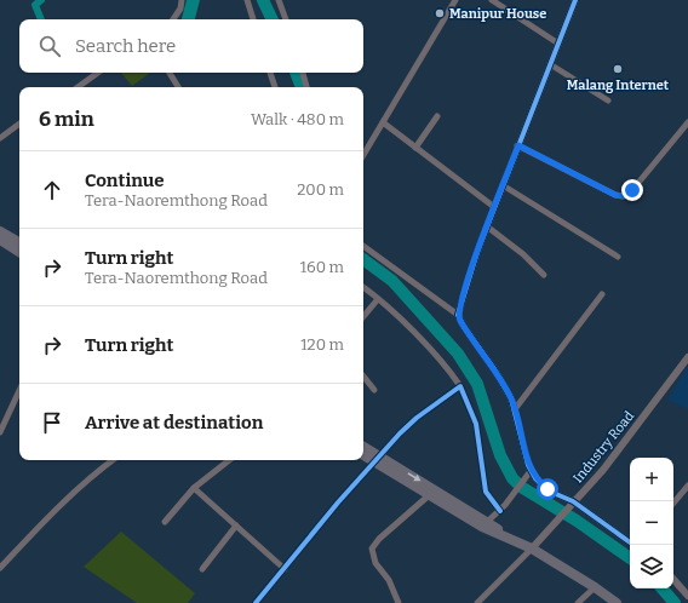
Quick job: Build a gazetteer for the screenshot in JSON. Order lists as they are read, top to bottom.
{
  "streets": {
    "street": ["Industry Road"]
  },
  "places": ["Manipur House", "Malang Internet"],
  "page": {
    "search": "Search here",
    "heading": ["6 min", "Walk · 480 m"],
    "list": [
      ["Continue", "Tera-Naoremthong Road", "200 m"],
      ["Turn right", "Tera-Naoremthong Road", "160 m"],
      ["Turn right", "120 m"],
      "Arrive at destination"
    ],
    "map_buttons": ["+", "−"]
  }
}
